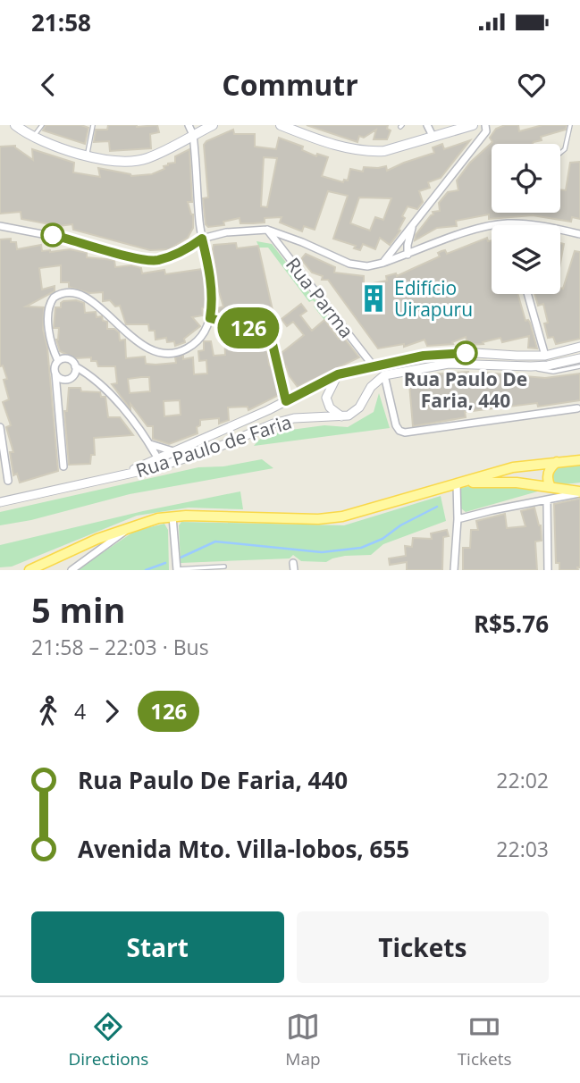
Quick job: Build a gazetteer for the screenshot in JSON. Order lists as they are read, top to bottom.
{
  "streets": {
    "street": ["Rua Parma", "Rua Paulo de Faria"]
  },
  "crossings": [
    ["Rua Parma", "Rua Paulo de Faria"]
  ],
  "places": {
    "building": ["Edifício Uirapuru"],
    "other": ["Rua Paulo De Faria, 440"]
  },
  "lines": ["bus line 126"],
  "page": {
    "status": "21:58",
    "header": "Commutr",
    "on_map": "126",
    "heading": ["5 min", "21:58 – 22:03 · Bus", "R$5.76"],
    "legs": ["4", "126"],
    "list": [
      {
        "name": "Rua Paulo De Faria, 440",
        "value": "22:02"
      },
      {
        "name": "Avenida Mto. Villa-lobos, 655",
        "value": "22:03"
      }
    ],
    "buttons": ["Start", "Tickets"],
    "tabs": ["Directions", "Map", "Tickets"]
  }
}
